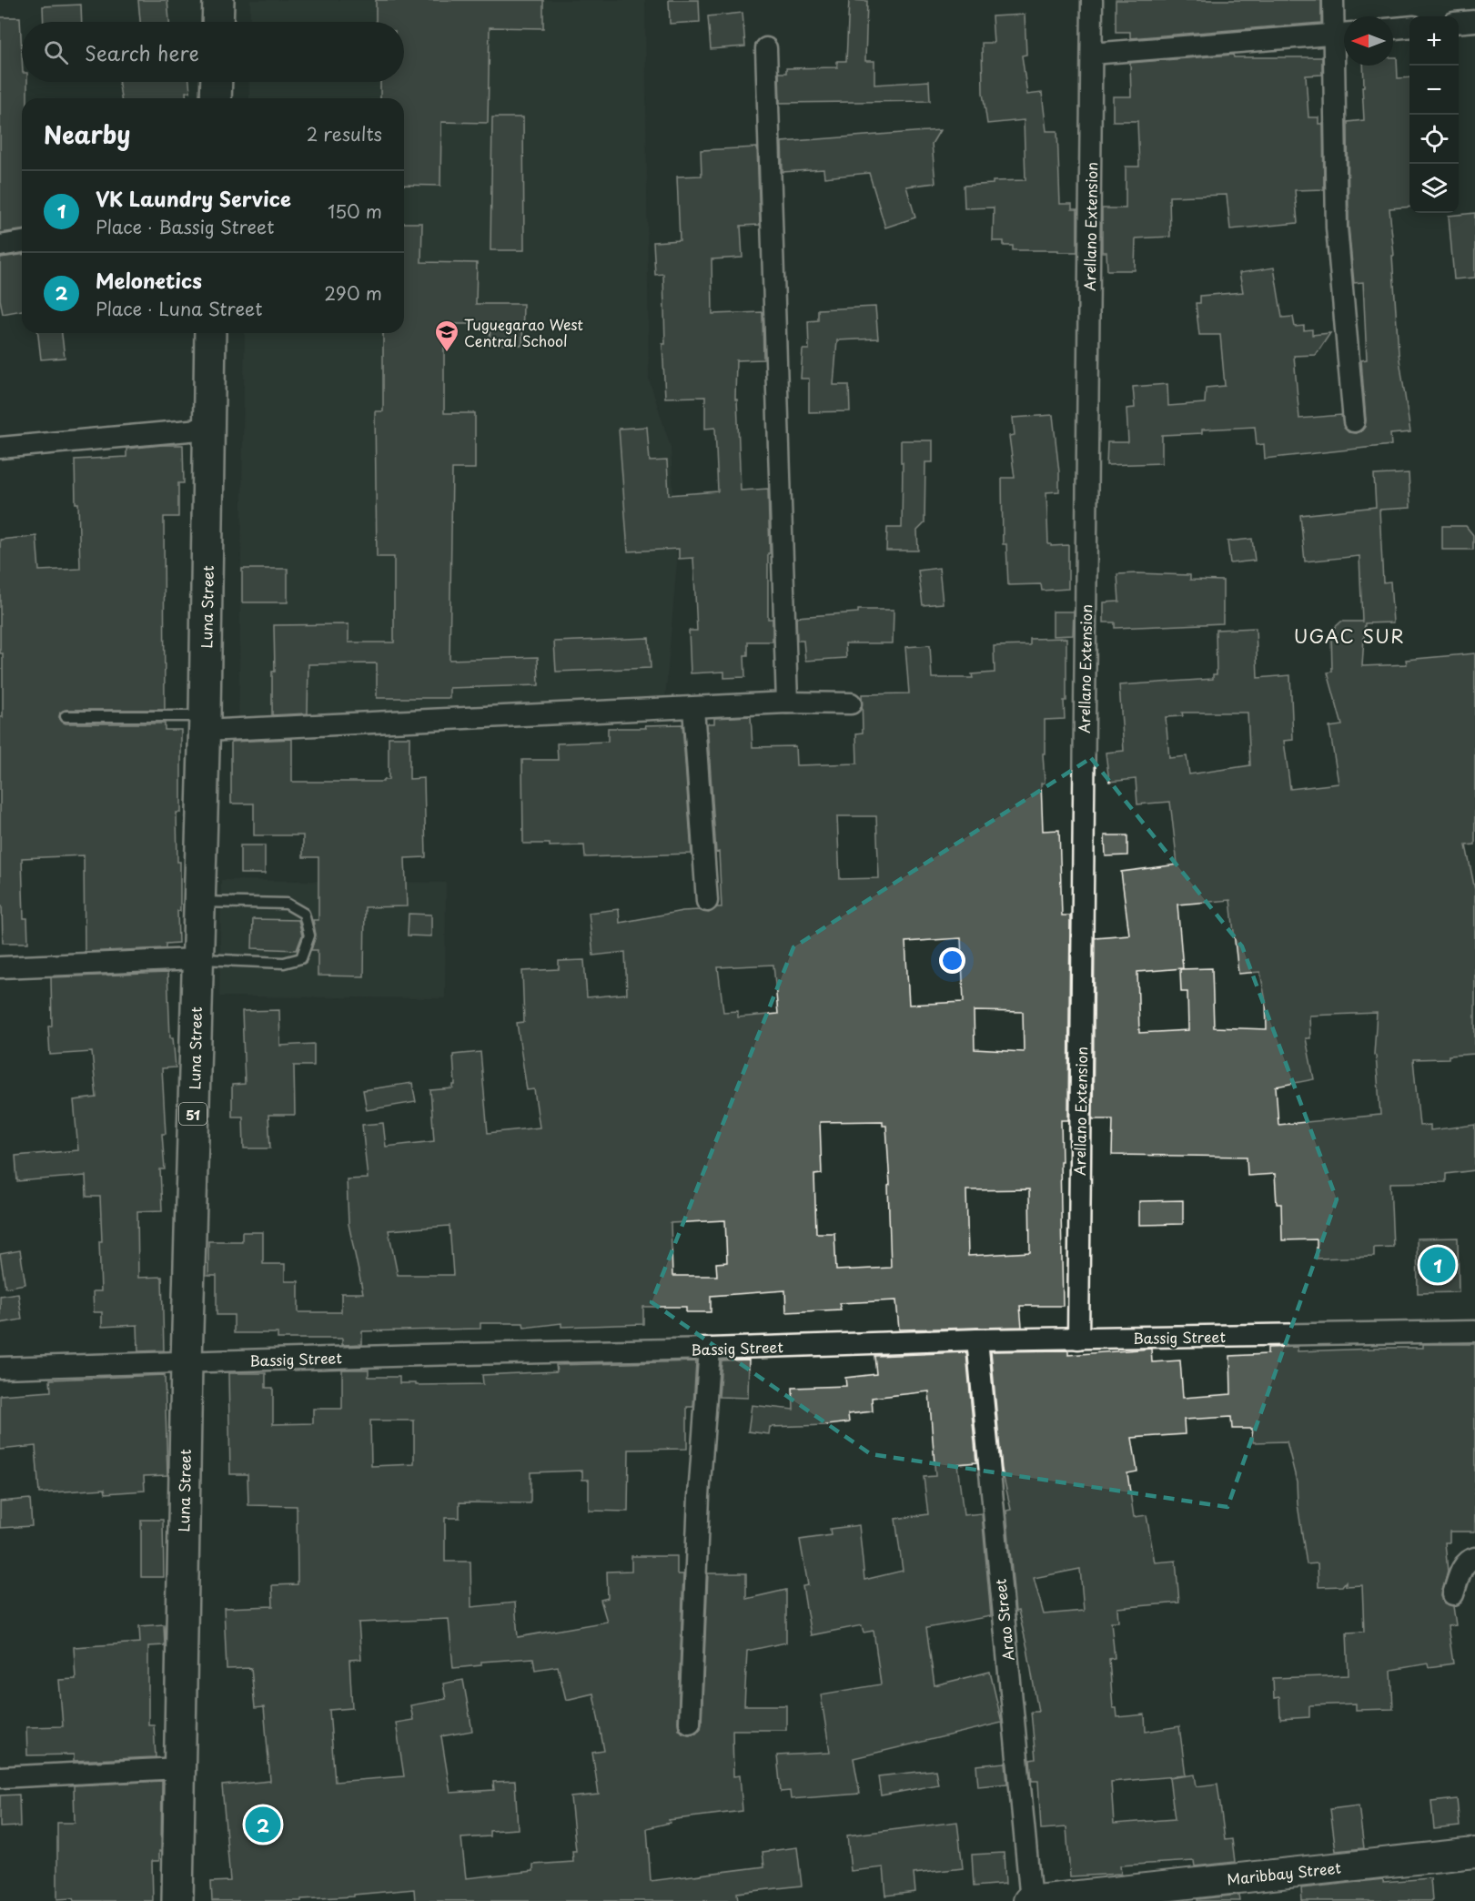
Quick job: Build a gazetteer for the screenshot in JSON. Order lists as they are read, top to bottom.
{
  "streets": {
    "main road": ["Luna Street", "51"],
    "street": [
      "Arellano Extension",
      "Bassig Street",
      "Arao Street",
      "Maribbay Street"
    ]
  },
  "crossings": [
    ["Arellano Extension", "Bassig Street"],
    ["Luna Street", "Bassig Street"],
    ["Bassig Street", "Arao Street"],
    ["Arao Street", "Maribbay Street"]
  ],
  "districts": ["UGAC SUR"],
  "places": {
    "school or university": ["Tuguegarao West Central School"]
  },
  "north": "left",
  "page": {
    "map_buttons": ["+", "−"],
    "search": "Search here",
    "heading": ["Nearby", "2 results"],
    "list": [
      {
        "mark": "1",
        "name": "VK Laundry Service",
        "note": "Place · Bassig Street",
        "value": "150 m"
      },
      {
        "mark": "2",
        "name": "Melonetics",
        "note": "Place · Luna Street",
        "value": "290 m"
      }
    ],
    "pins": ["1", "2"]
  }
}
